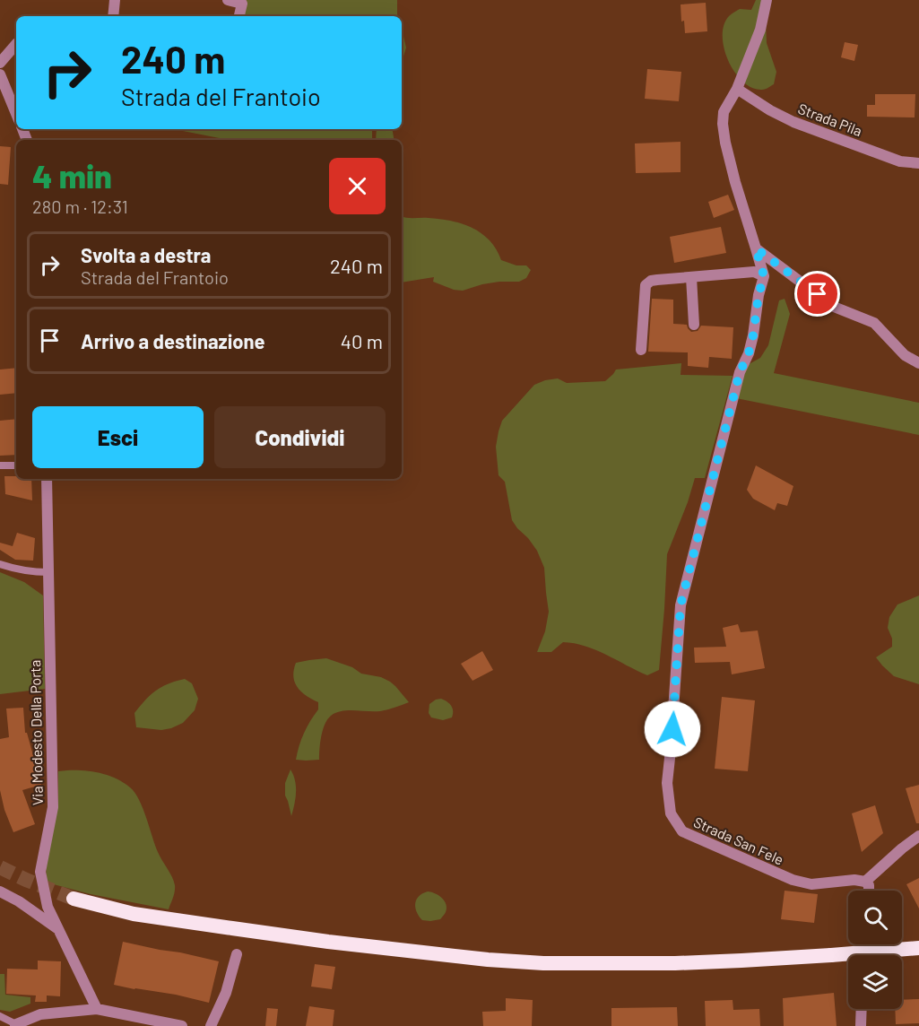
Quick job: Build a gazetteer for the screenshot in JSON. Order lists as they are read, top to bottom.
{
  "streets": {
    "street": ["Strada Pila", "Via Modesto Della Porta", "Strada San Fele"]
  },
  "page": {
    "turn": ["240 m", "Strada del Frantoio"],
    "heading": ["4 min", "280 m · 12:31"],
    "list": [
      {
        "name": "Svolta a destra",
        "note": "Strada del Frantoio",
        "value": "240 m"
      },
      {
        "name": "Arrivo a destinazione",
        "value": "40 m"
      }
    ],
    "buttons": ["Esci", "Condividi"]
  }
}
